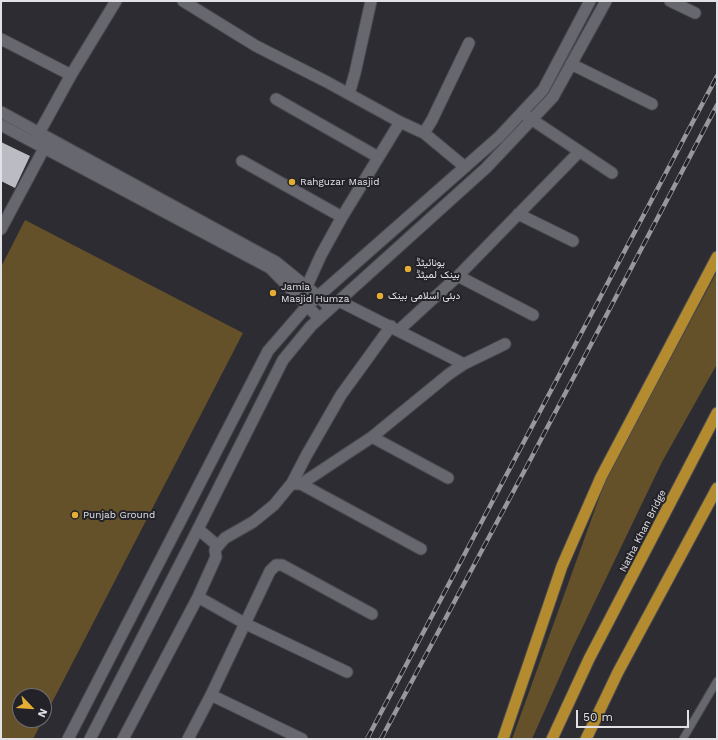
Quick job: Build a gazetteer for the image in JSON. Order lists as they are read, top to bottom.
{
  "streets": {
    "highway": ["Natha Khan Bridge"]
  },
  "places": [
    "Rahguzar Masjid",
    "یونائیٹڈ بینک لمیٹڈ",
    "Jamia Masjid Humza",
    "دبئی اسلامی بینک",
    "Punjab Ground"
  ],
  "scale_bar": "50 m",
  "north": "bottom right"
}
